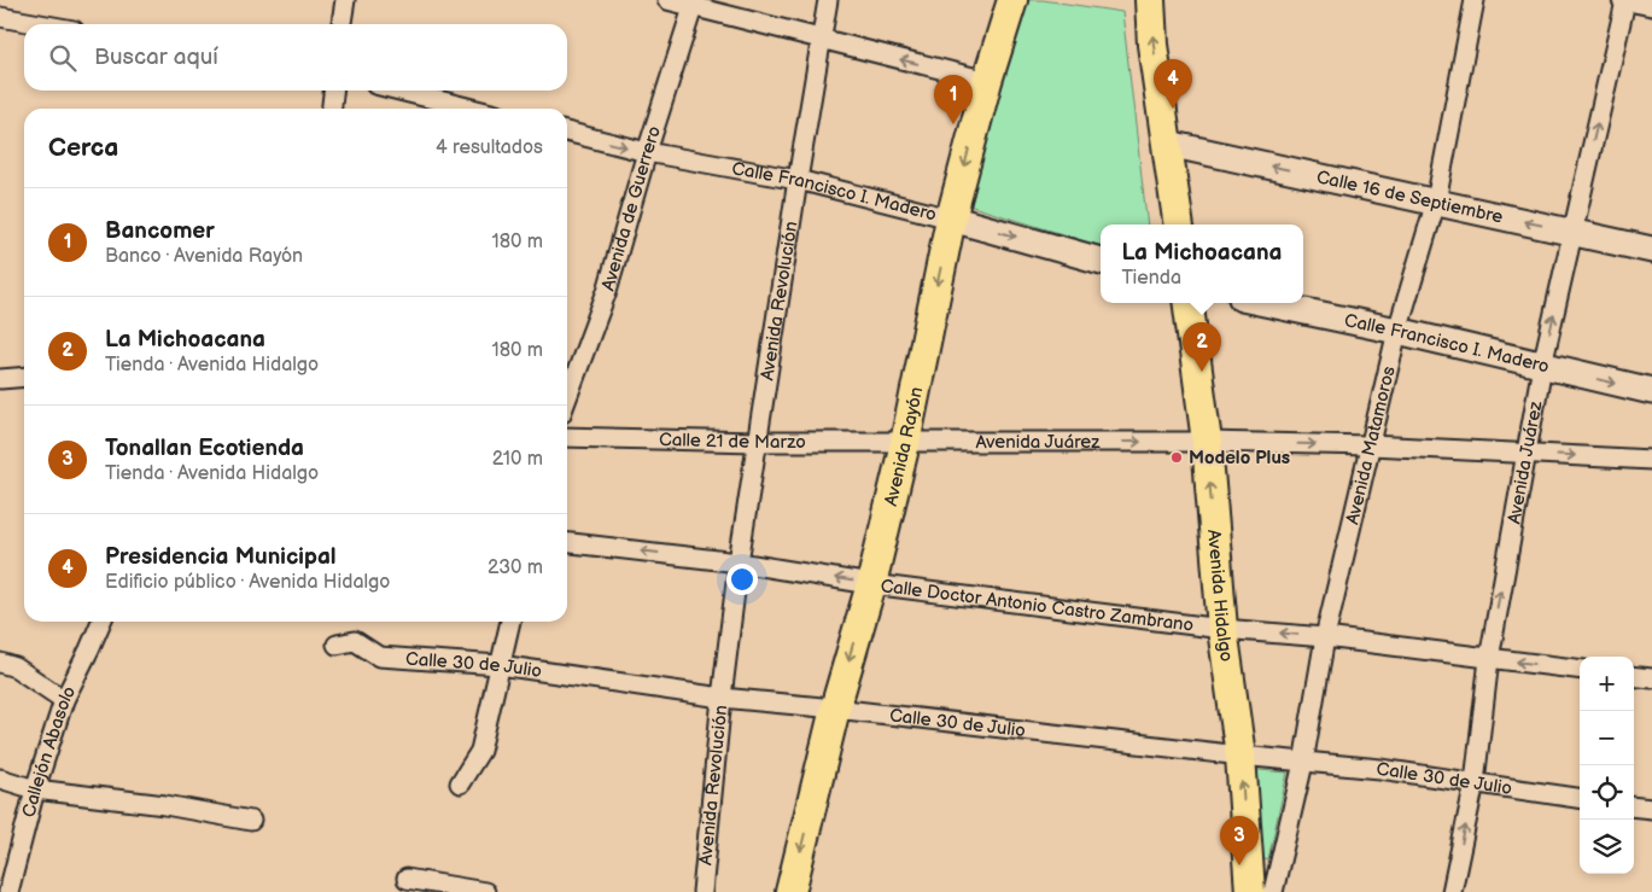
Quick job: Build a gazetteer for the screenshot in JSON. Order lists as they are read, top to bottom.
{
  "streets": {
    "main road": [
      "Calle Francisco I. Madero",
      "Calle 16 de Septiembre",
      "Avenida Rayón",
      "Avenida Hidalgo"
    ],
    "street": [
      "Avenida de Guerrero",
      "Avenida Revolución",
      "Calle 21 de Marzo",
      "Avenida Juárez",
      "Avenida Matamoros",
      "Calle Doctor Antonio Castro Zambrano",
      "Calle 30 de Julio",
      "Callejón Abasolo"
    ]
  },
  "crossings": [
    ["Calle Francisco I. Madero", "Avenida de Guerrero"],
    ["Calle Francisco I. Madero", "Avenida Revolución"],
    ["Calle Francisco I. Madero", "Avenida Juárez"],
    ["Calle Francisco I. Madero", "Avenida Matamoros"],
    ["Calle Francisco I. Madero", "Avenida Rayón"],
    ["Calle 16 de Septiembre", "Avenida Juárez"],
    ["Calle 16 de Septiembre", "Avenida Matamoros"],
    ["Avenida Revolución", "Calle 21 de Marzo"],
    ["Avenida Revolución", "Calle Doctor Antonio Castro Zambrano"],
    ["Avenida Revolución", "Calle 30 de Julio"],
    ["Calle 21 de Marzo", "Avenida Juárez"],
    ["Calle 21 de Marzo", "Avenida Rayón"],
    ["Avenida Juárez", "Avenida Rayón"],
    ["Avenida Juárez", "Avenida Hidalgo"],
    ["Avenida Juárez", "Calle Doctor Antonio Castro Zambrano"],
    ["Avenida Juárez", "Calle 30 de Julio"],
    ["Avenida Matamoros", "Calle Doctor Antonio Castro Zambrano"],
    ["Avenida Matamoros", "Calle 30 de Julio"],
    ["Avenida Rayón", "Calle Doctor Antonio Castro Zambrano"],
    ["Avenida Rayón", "Calle 30 de Julio"],
    ["Avenida Hidalgo", "Calle Doctor Antonio Castro Zambrano"],
    ["Avenida Hidalgo", "Calle 30 de Julio"]
  ],
  "one_way": [
    "Calle 16 de Septiembre",
    "Avenida Juárez",
    "Avenida Rayón",
    "Avenida Hidalgo",
    "Calle Doctor Antonio Castro Zambrano"
  ],
  "places": ["Modelo Plus"],
  "page": {
    "search": "Buscar aquí",
    "pins": [
      "4",
      "1",
      "2",
      "3"
    ],
    "heading": ["Cerca", "4 resultados"],
    "list": [
      {
        "mark": "1",
        "name": "Bancomer",
        "note": "Banco · Avenida Rayón",
        "value": "180 m"
      },
      {
        "mark": "2",
        "name": "La Michoacana",
        "note": "Tienda · Avenida Hidalgo",
        "value": "180 m"
      },
      {
        "mark": "3",
        "name": "Tonallan Ecotienda",
        "note": "Tienda · Avenida Hidalgo",
        "value": "210 m"
      },
      {
        "mark": "4",
        "name": "Presidencia Municipal",
        "note": "Edificio público · Avenida Hidalgo",
        "value": "230 m"
      }
    ],
    "popup": ["La Michoacana", "Tienda"],
    "map_buttons": ["+", "−"]
  }
}
